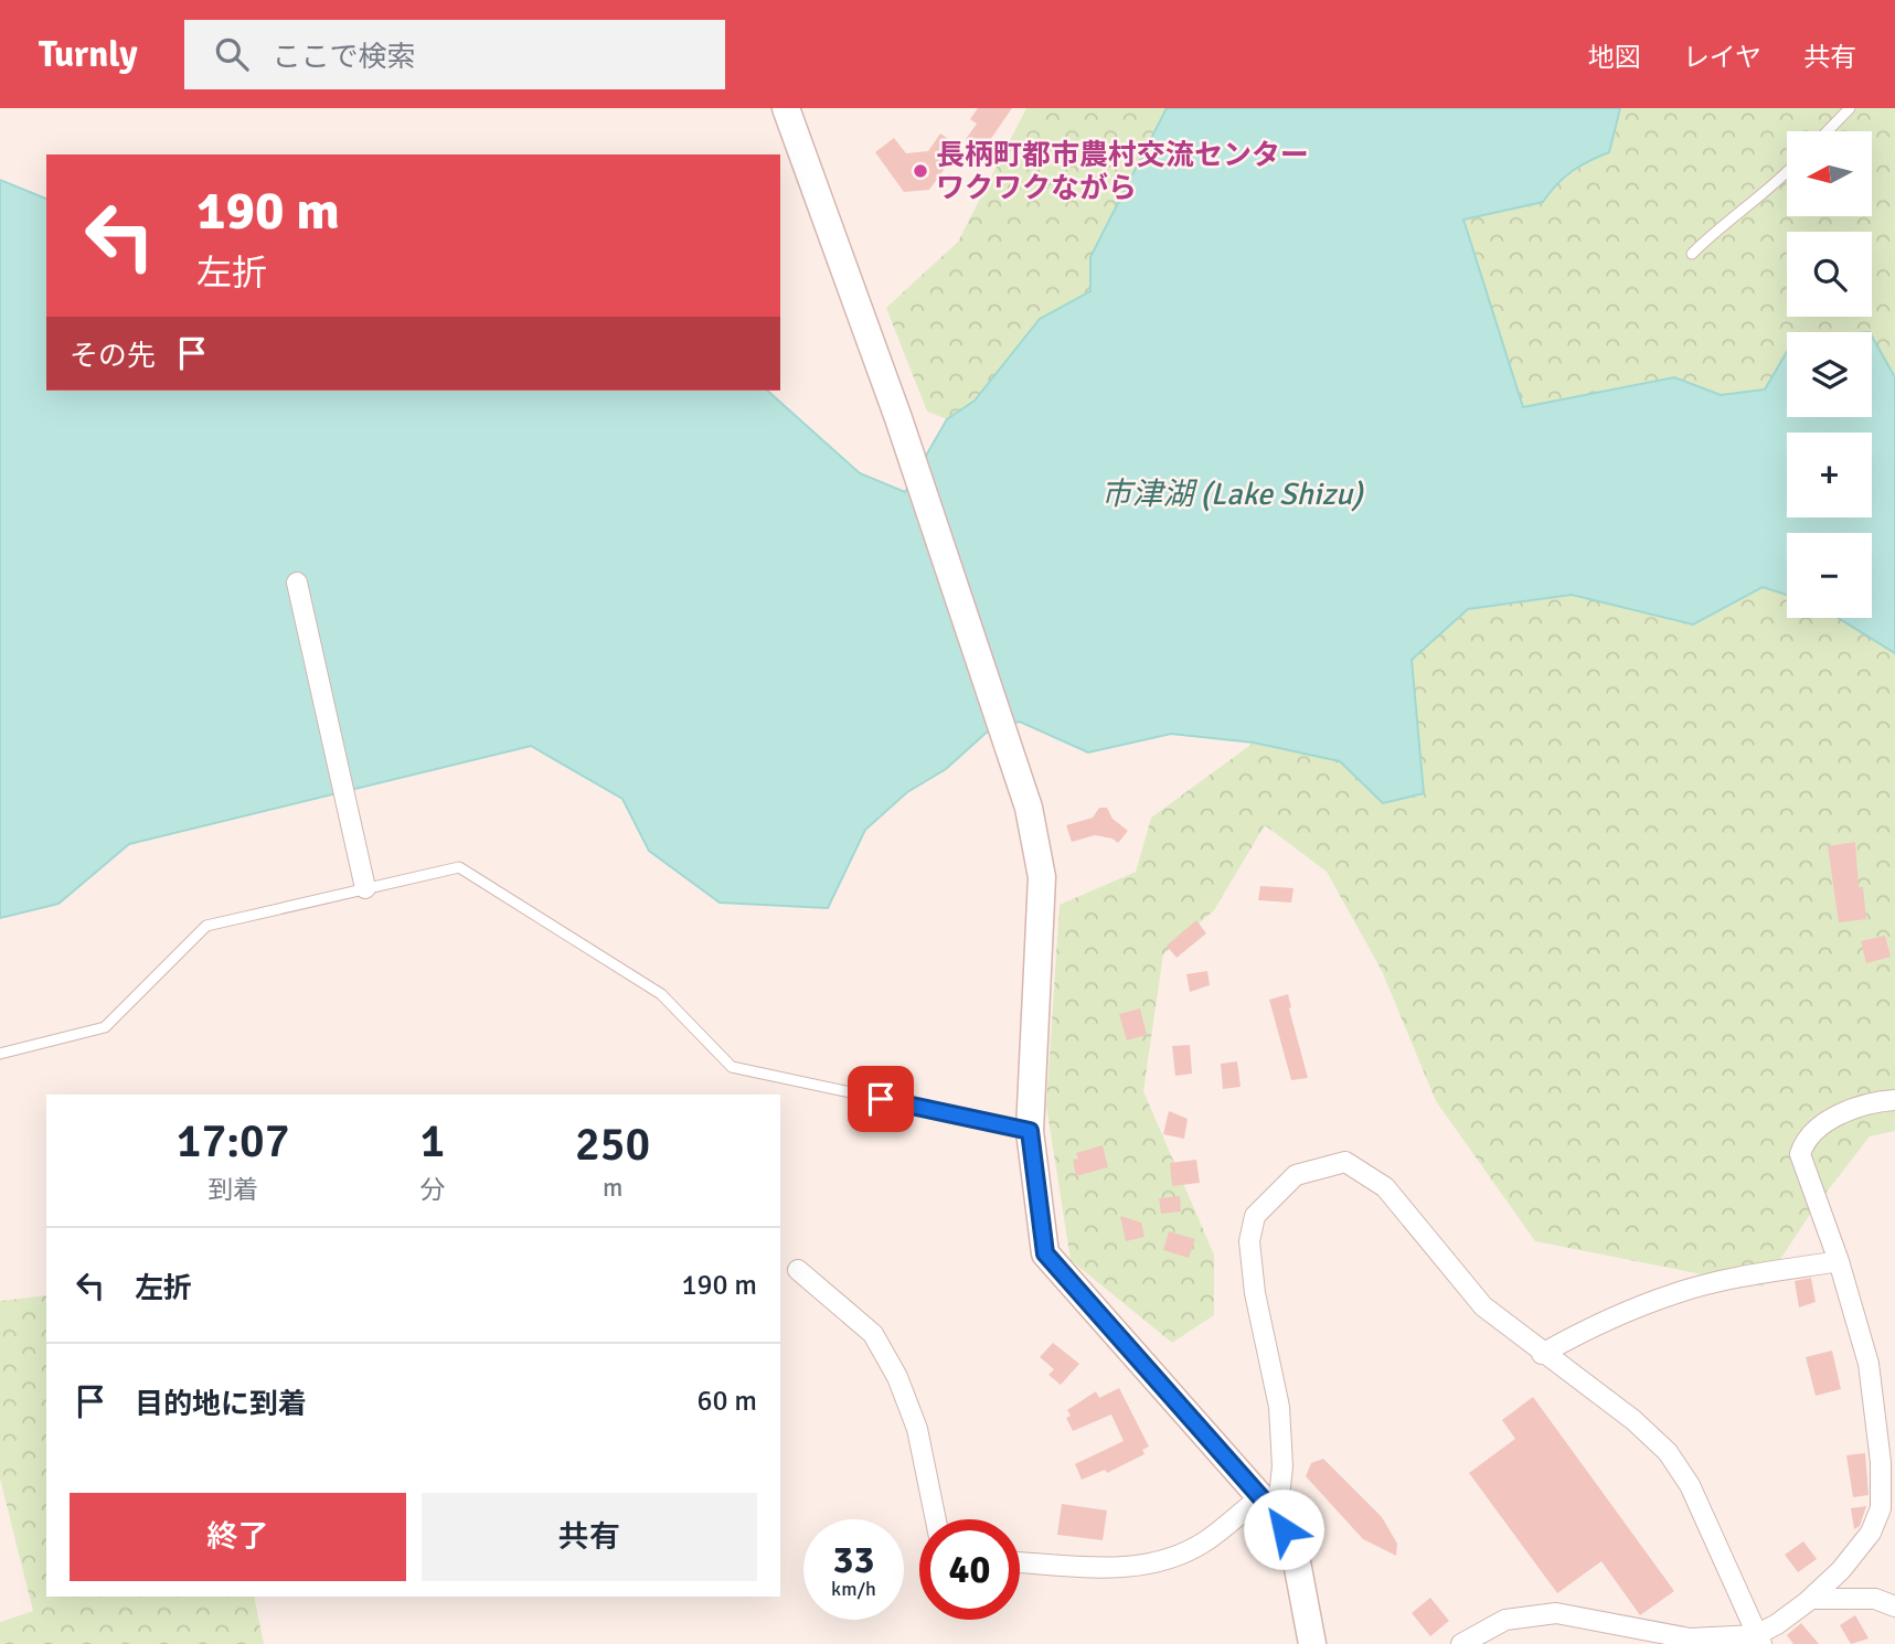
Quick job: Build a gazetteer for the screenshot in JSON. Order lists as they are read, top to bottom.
{
  "water": ["市津湖 (Lake Shizu)"],
  "places": ["長柄町都市農村交流センター ワクワクながら"],
  "north": "left",
  "page": {
    "header": "Turnly",
    "search": "ここで検索",
    "nav": ["地図", "レイヤ", "共有"],
    "map_buttons": ["+", "−"],
    "turn": ["190 m", "左折"],
    "then": "その先",
    "eta": [
      "17:07",
      "到着",
      "1",
      "分",
      "250",
      "m"
    ],
    "list": [
      {
        "name": "左折",
        "value": "190 m"
      },
      {
        "name": "目的地に到着",
        "value": "60 m"
      }
    ],
    "buttons": ["終了", "共有"],
    "speed": "33 km/h",
    "limit": "40"
  }
}
